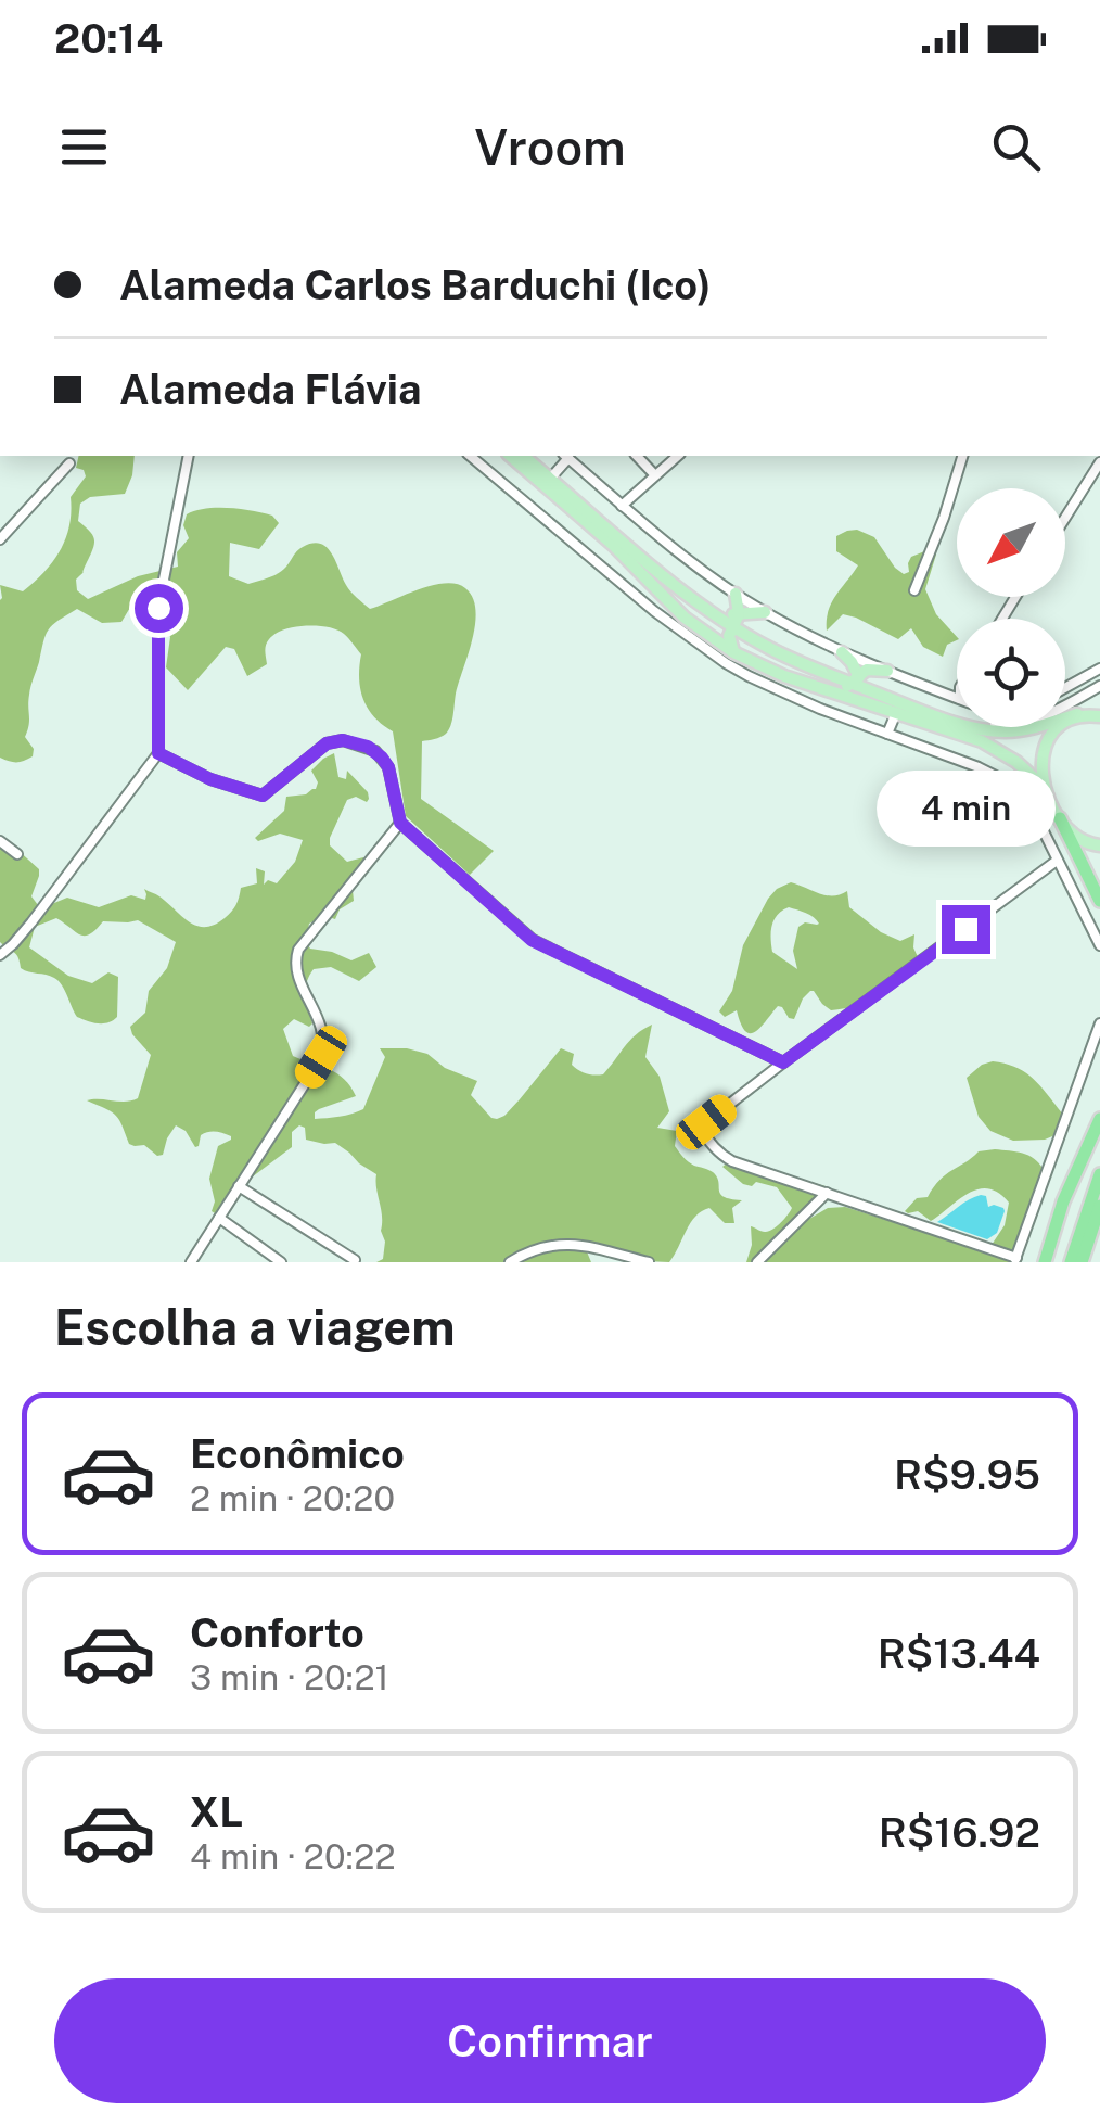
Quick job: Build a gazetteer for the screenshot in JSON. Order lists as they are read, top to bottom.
{
  "north": "bottom left",
  "page": {
    "status": "20:14",
    "header": "Vroom",
    "banner": ["Alameda Carlos Barduchi (Ico)", "Alameda Flávia"],
    "bubble": "4 min",
    "heading": "Escolha a viagem",
    "list": [
      {
        "name": "Econômico",
        "note": "2 min · 20:20",
        "value": "R$9.95"
      },
      {
        "name": "Conforto",
        "note": "3 min · 20:21",
        "value": "R$13.44"
      },
      {
        "name": "XL",
        "note": "4 min · 20:22",
        "value": "R$16.92"
      }
    ],
    "buttons": "Confirmar"
  }
}
